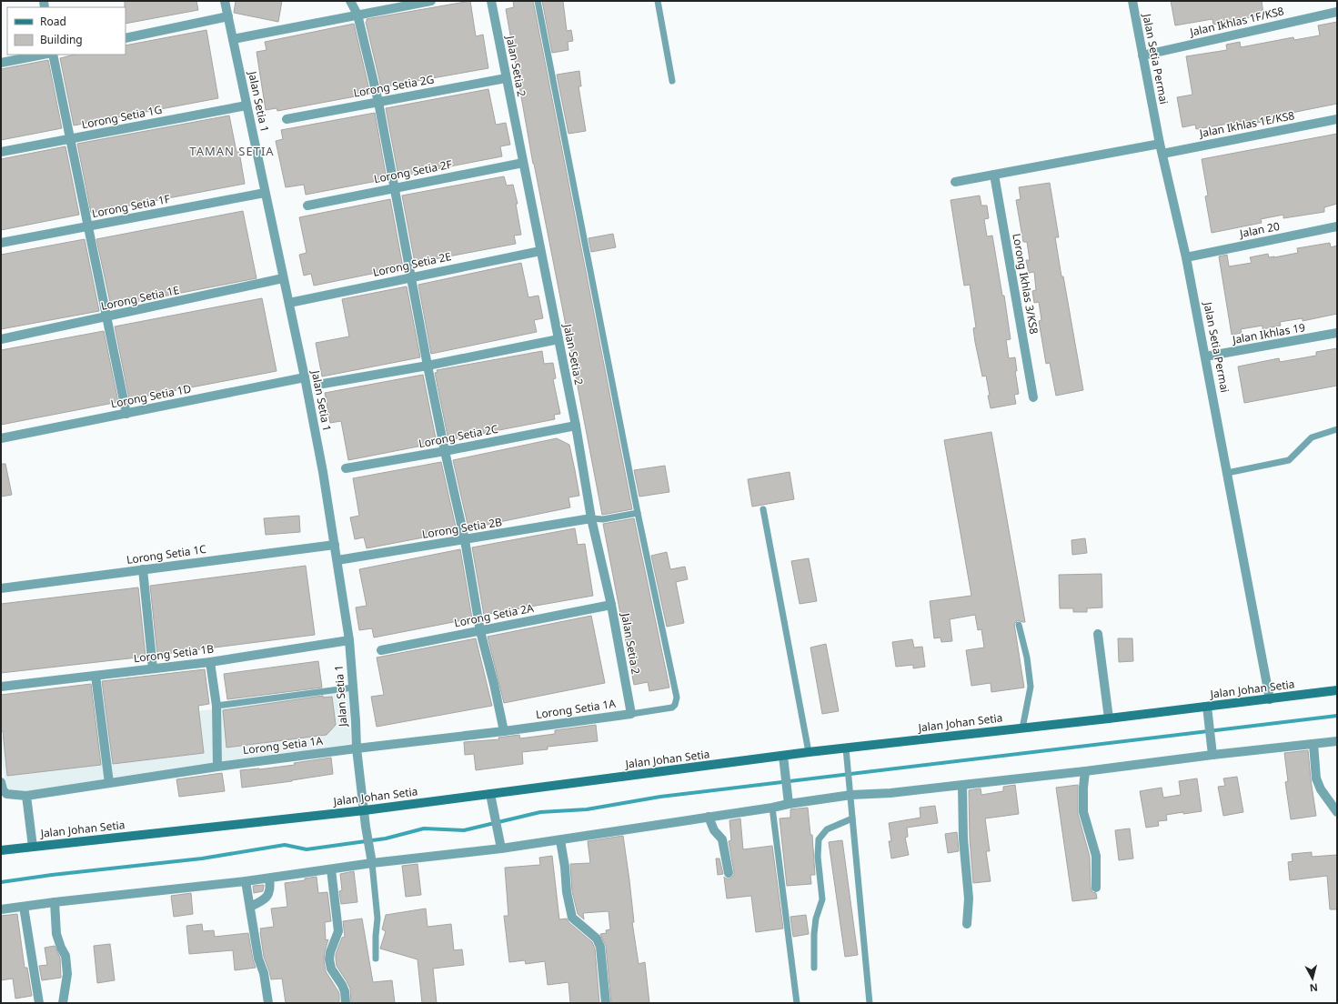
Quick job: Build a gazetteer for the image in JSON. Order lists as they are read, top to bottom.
{
  "streets": {
    "main road": ["Jalan Johan Setia"],
    "street": [
      "Jalan Ikhlas 1F/KS8",
      "Jalan Setia Permai",
      "Jalan Setia 2",
      "Lorong Setia 2G",
      "Jalan Setia 1",
      "Lorong Setia 1G",
      "Jalan Ikhlas 1E/KS8",
      "Lorong Setia 2F",
      "Lorong Setia 1F",
      "Jalan 20",
      "Lorong Setia 2E",
      "Lorong Ikhlas 3/KS8",
      "Lorong Setia 1E",
      "Jalan Ikhlas 19",
      "Lorong Setia 1D",
      "Lorong Setia 2C",
      "Lorong Setia 2B",
      "Lorong Setia 1C",
      "Lorong Setia 2A",
      "Lorong Setia 1B",
      "Lorong Setia 1A"
    ]
  },
  "crossings": [
    ["Jalan Ikhlas 1F/KS8", "Jalan Setia Permai"],
    ["Jalan Setia Permai", "Jalan Ikhlas 1E/KS8"],
    ["Jalan Setia Permai", "Jalan 20"],
    ["Jalan Setia Permai", "Jalan Ikhlas 19"],
    ["Jalan Setia Permai", "Jalan Johan Setia"],
    ["Jalan Setia 2", "Lorong Setia 2G"],
    ["Jalan Setia 2", "Lorong Setia 2F"],
    ["Jalan Setia 2", "Lorong Setia 2E"],
    ["Jalan Setia 2", "Lorong Setia 2C"],
    ["Jalan Setia 2", "Lorong Setia 2B"],
    ["Jalan Setia 2", "Lorong Setia 2A"],
    ["Jalan Setia 2", "Lorong Setia 1A"],
    ["Jalan Setia 1", "Lorong Setia 1G"],
    ["Jalan Setia 1", "Lorong Setia 1F"],
    ["Jalan Setia 1", "Lorong Setia 2E"],
    ["Jalan Setia 1", "Lorong Setia 1E"],
    ["Jalan Setia 1", "Lorong Setia 1D"],
    ["Jalan Setia 1", "Lorong Setia 2B"],
    ["Jalan Setia 1", "Lorong Setia 1C"],
    ["Jalan Setia 1", "Lorong Setia 1B"],
    ["Jalan Setia 1", "Jalan Johan Setia"],
    ["Jalan Setia 1", "Lorong Setia 1A"]
  ],
  "districts": ["TAMAN SETIA"],
  "legend": ["Road", "Building"],
  "north": "bottom"
}
